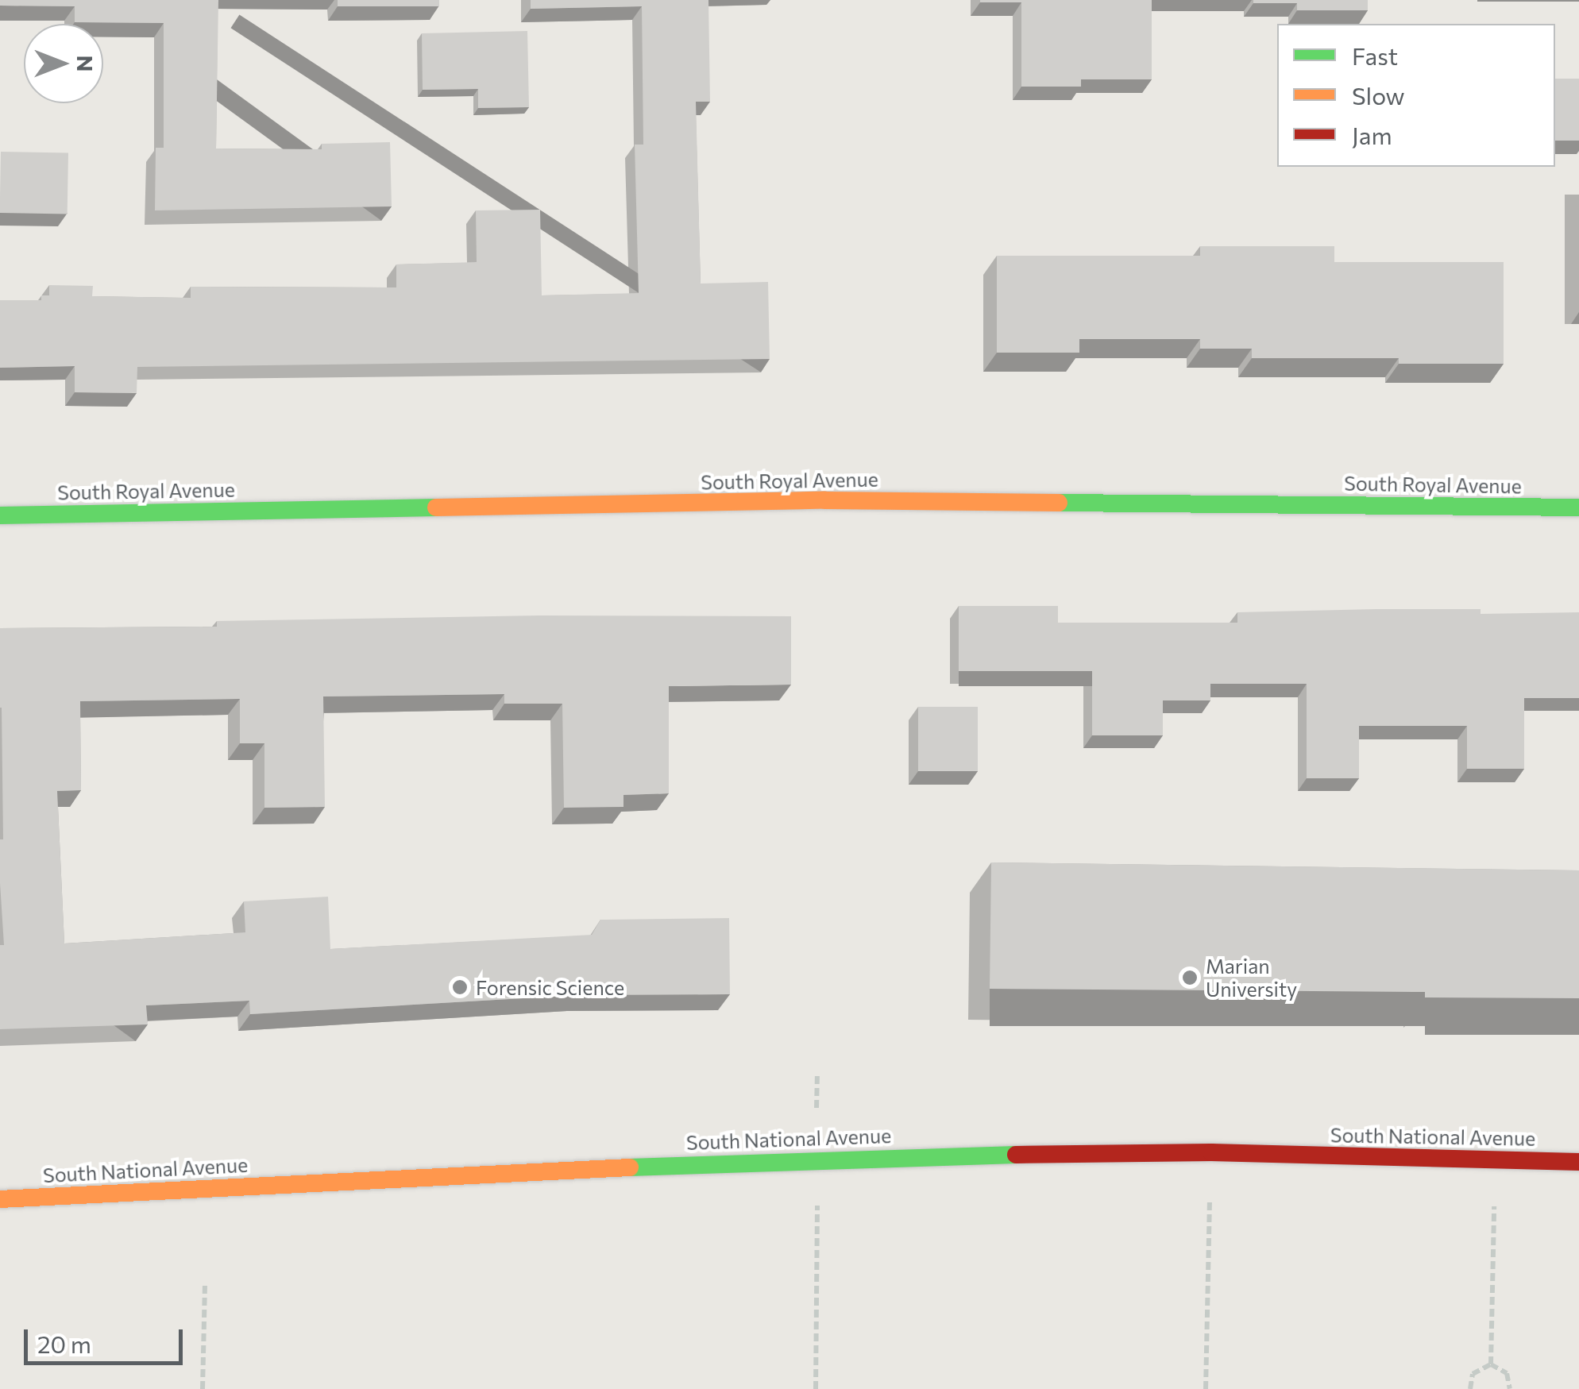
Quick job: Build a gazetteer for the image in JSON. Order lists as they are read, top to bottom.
{
  "streets": {
    "street": ["South Royal Avenue", "South National Avenue"]
  },
  "places": ["Marian University", "Forensic Science"],
  "legend": ["Fast", "Slow", "Jam"],
  "scale_bar": "20 m",
  "north": "right"
}
